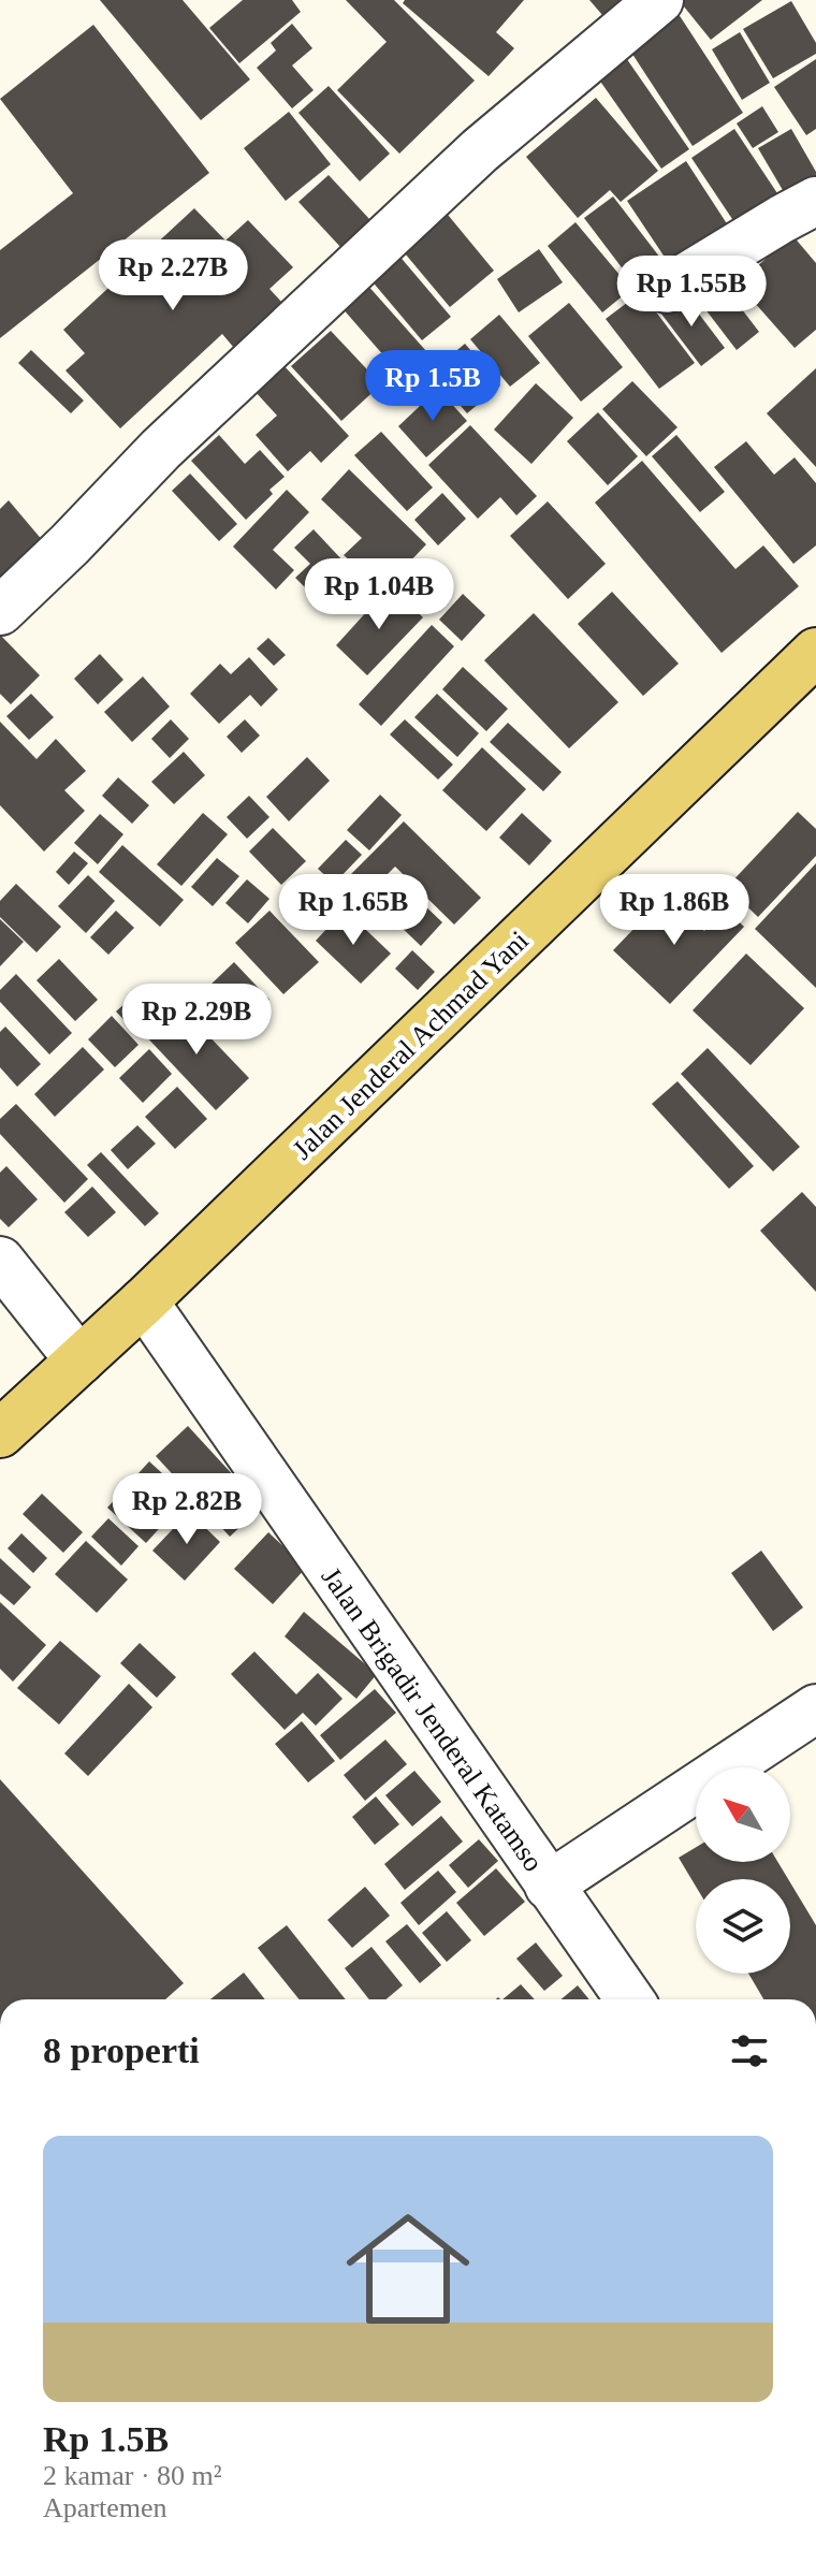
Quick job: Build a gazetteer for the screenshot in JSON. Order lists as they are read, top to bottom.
{
  "streets": {
    "main road": ["Jalan Jenderal Achmad Yani"],
    "street": ["Jalan Brigadir Jenderal Katamso"]
  },
  "crossings": [
    ["Jalan Jenderal Achmad Yani", "Jalan Brigadir Jenderal Katamso"]
  ],
  "north": "top left",
  "page": {
    "price": [
      "Rp 2.27B",
      "Rp 1.55B",
      "Rp 1.5B",
      "Rp 1.04B",
      "Rp 1.65B",
      "Rp 1.86B",
      "Rp 2.29B",
      "Rp 2.82B"
    ],
    "heading": "8 properti",
    "list": [
      {
        "name": "Rp 1.5B",
        "note": "2 kamar · 80 m² · Apartemen"
      }
    ]
  }
}
